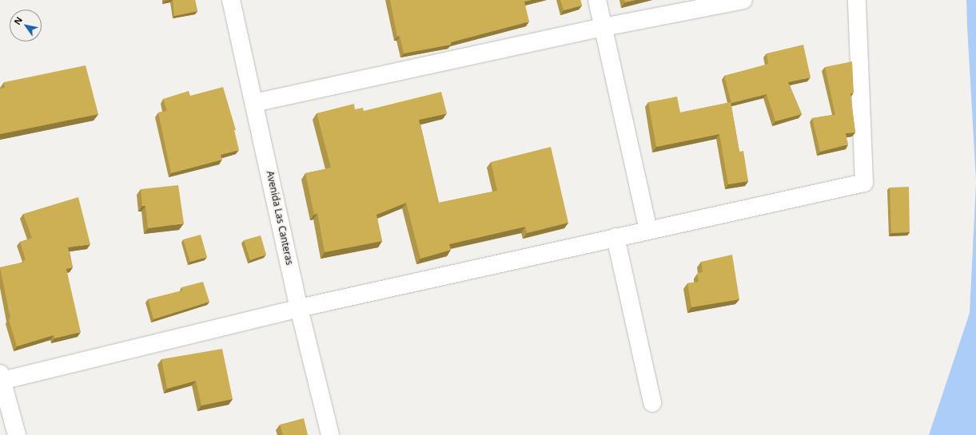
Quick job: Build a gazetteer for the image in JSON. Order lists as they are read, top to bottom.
{
  "streets": {
    "street": ["Avenida Las Canteras"]
  },
  "north": "top left"
}
